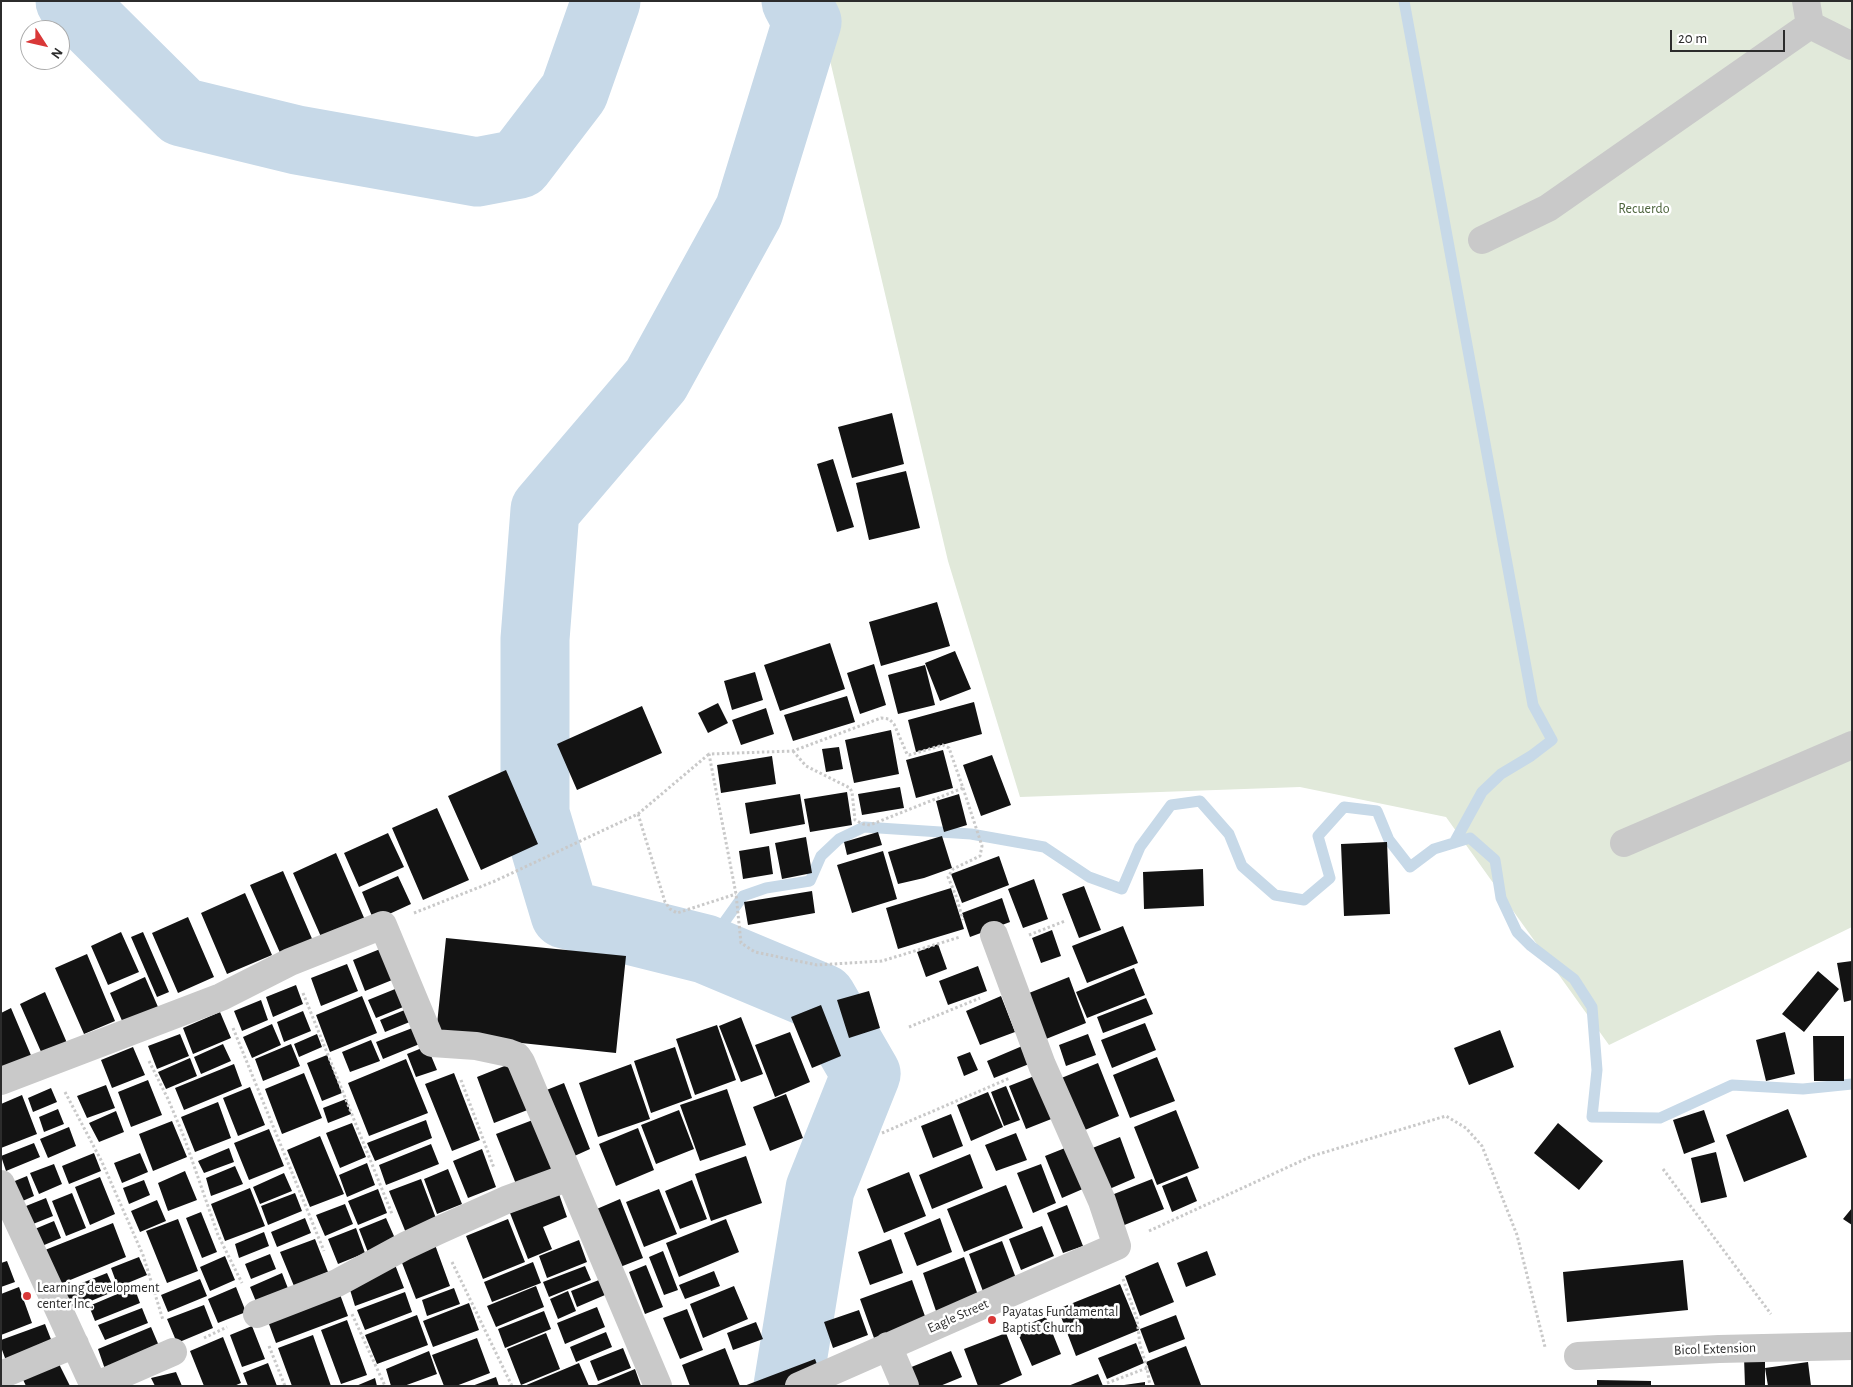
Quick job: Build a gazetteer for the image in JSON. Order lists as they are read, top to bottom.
{
  "streets": {
    "street": ["Eagle Street", "Bicol Extension"]
  },
  "parks": ["Recuerdo"],
  "places": ["Learning development center Inc.", "Payatas Fundamental Baptist Church"],
  "scale_bar": "20 m",
  "north": "bottom right"
}
